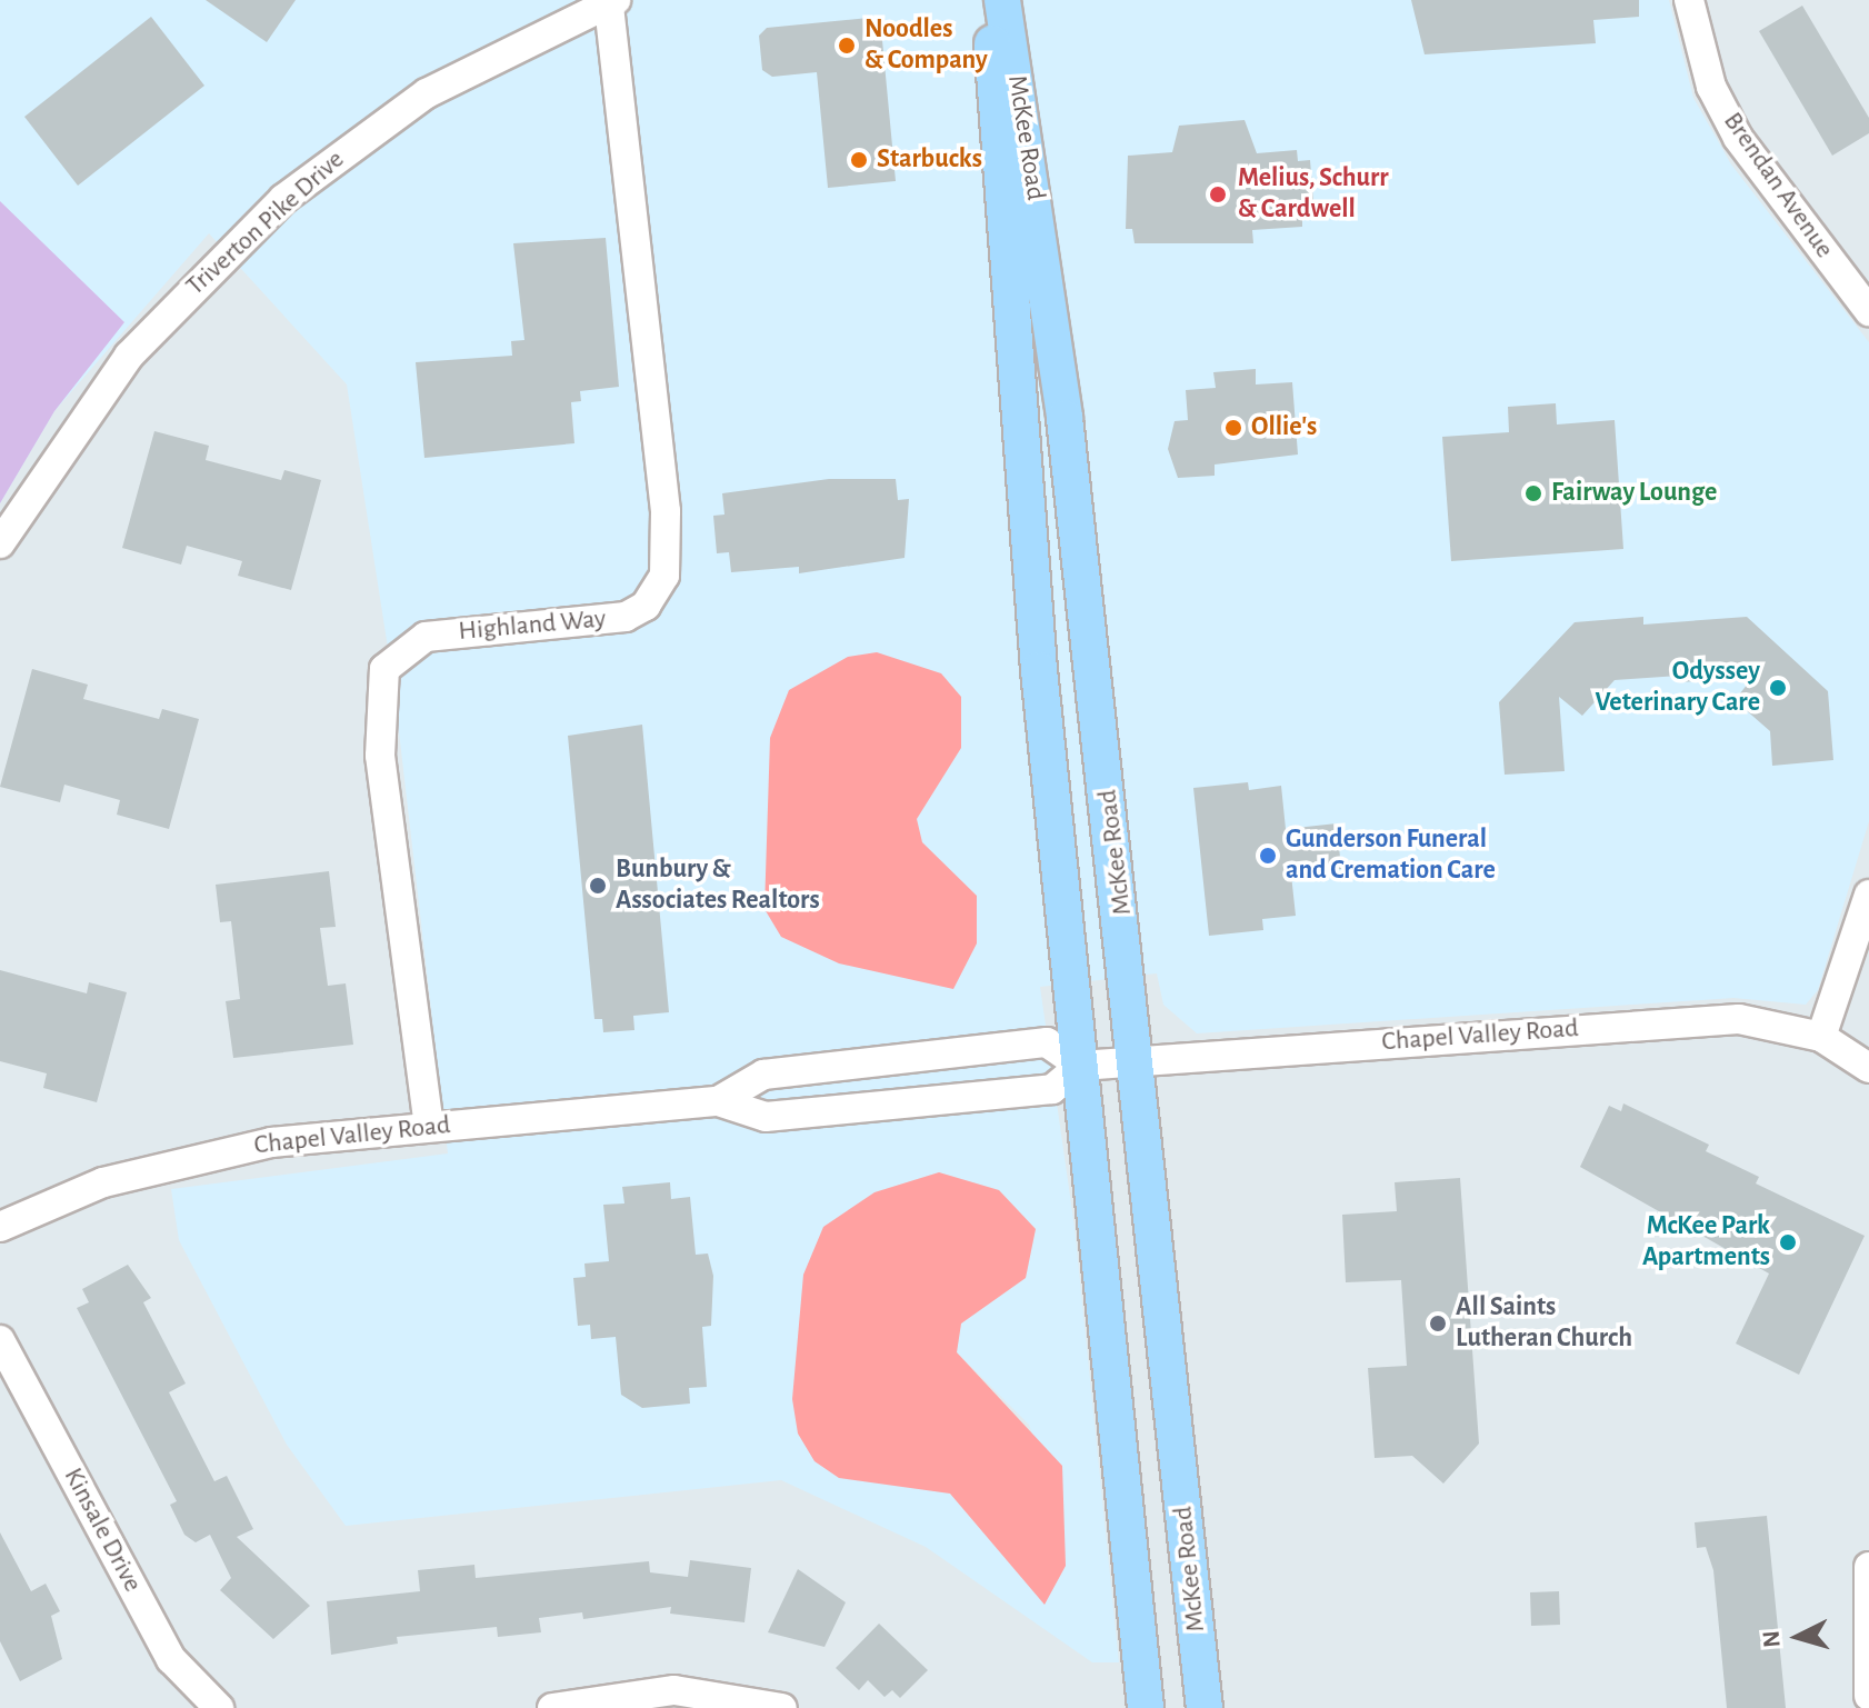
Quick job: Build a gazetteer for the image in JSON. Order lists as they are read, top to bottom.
{
  "streets": {
    "main road": ["McKee Road"],
    "street": [
      "Brendan Avenue",
      "Triverton Pike Drive",
      "Highland Way",
      "Chapel Valley Road",
      "Kinsale Drive"
    ]
  },
  "crossings": [
    ["McKee Road", "Chapel Valley Road"],
    ["Triverton Pike Drive", "Highland Way"],
    ["Highland Way", "Chapel Valley Road"]
  ],
  "places": [
    "Noodles & Company",
    "Starbucks",
    "Melius, Schurr & Cardwell",
    "Ollie's",
    "Fairway Lounge",
    "Odyssey Veterinary Care",
    "Gunderson Funeral and Cremation Care",
    "Bunbury & Associates Realtors",
    "McKee Park Apartments",
    "All Saints Lutheran Church"
  ],
  "north": "left"
}
